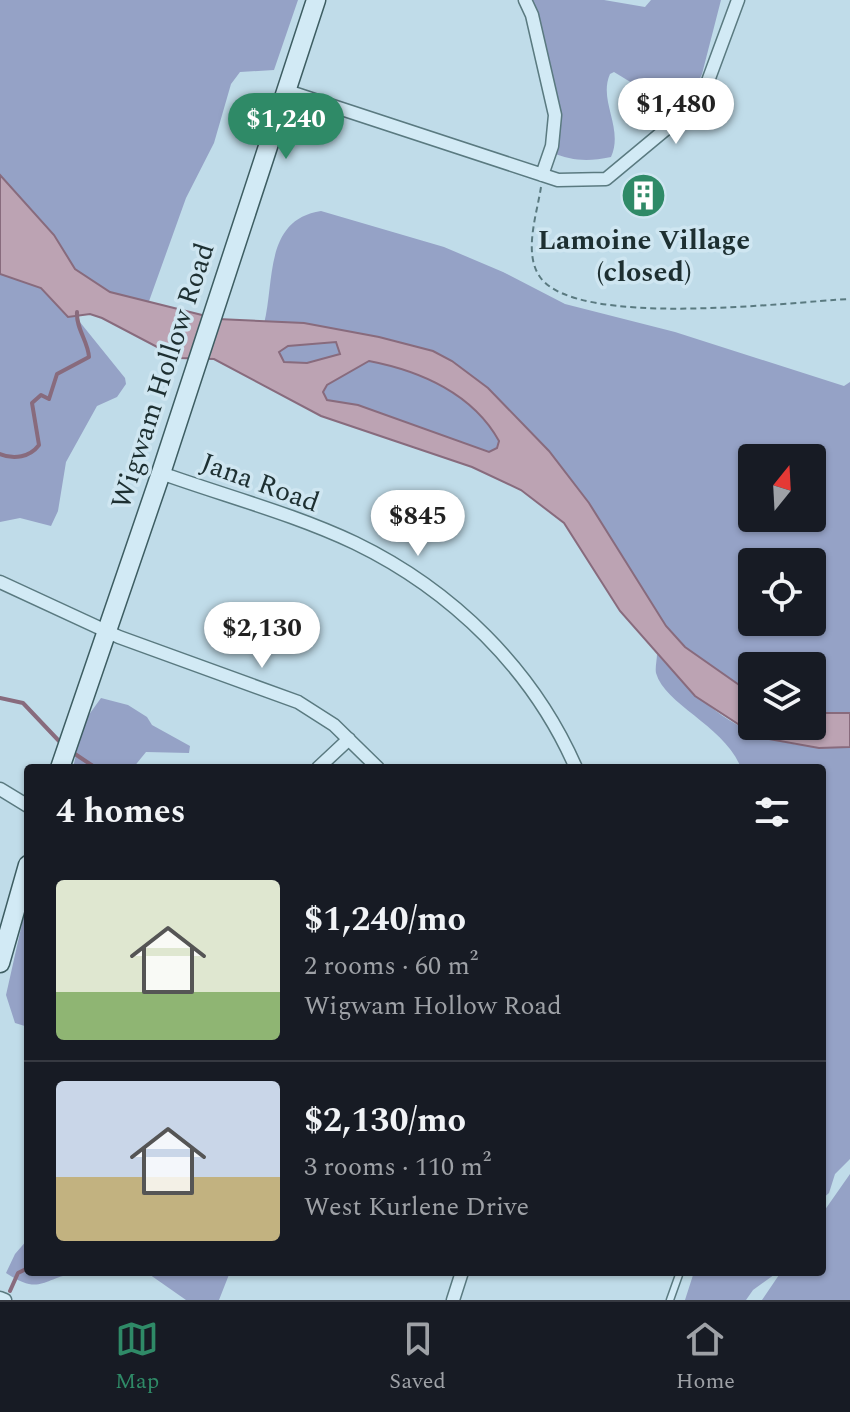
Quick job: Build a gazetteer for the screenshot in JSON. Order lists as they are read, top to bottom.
{
  "streets": {
    "street": ["Wigwam Hollow Road", "Jana Road"]
  },
  "crossings": [
    ["Wigwam Hollow Road", "Jana Road"]
  ],
  "places": {
    "building": ["Lamoine Village (closed)"]
  },
  "north": "top",
  "page": {
    "price": [
      "$1,480",
      "$1,240",
      "$845",
      "$2,130"
    ],
    "heading": "4 homes",
    "list": [
      {
        "name": "$1,240/mo",
        "note": "2 rooms · 60 m² · Wigwam Hollow Road"
      },
      {
        "name": "$2,130/mo",
        "note": "3 rooms · 110 m² · West Kurlene Drive"
      }
    ],
    "tabs": ["Map", "Saved", "Home"]
  }
}
